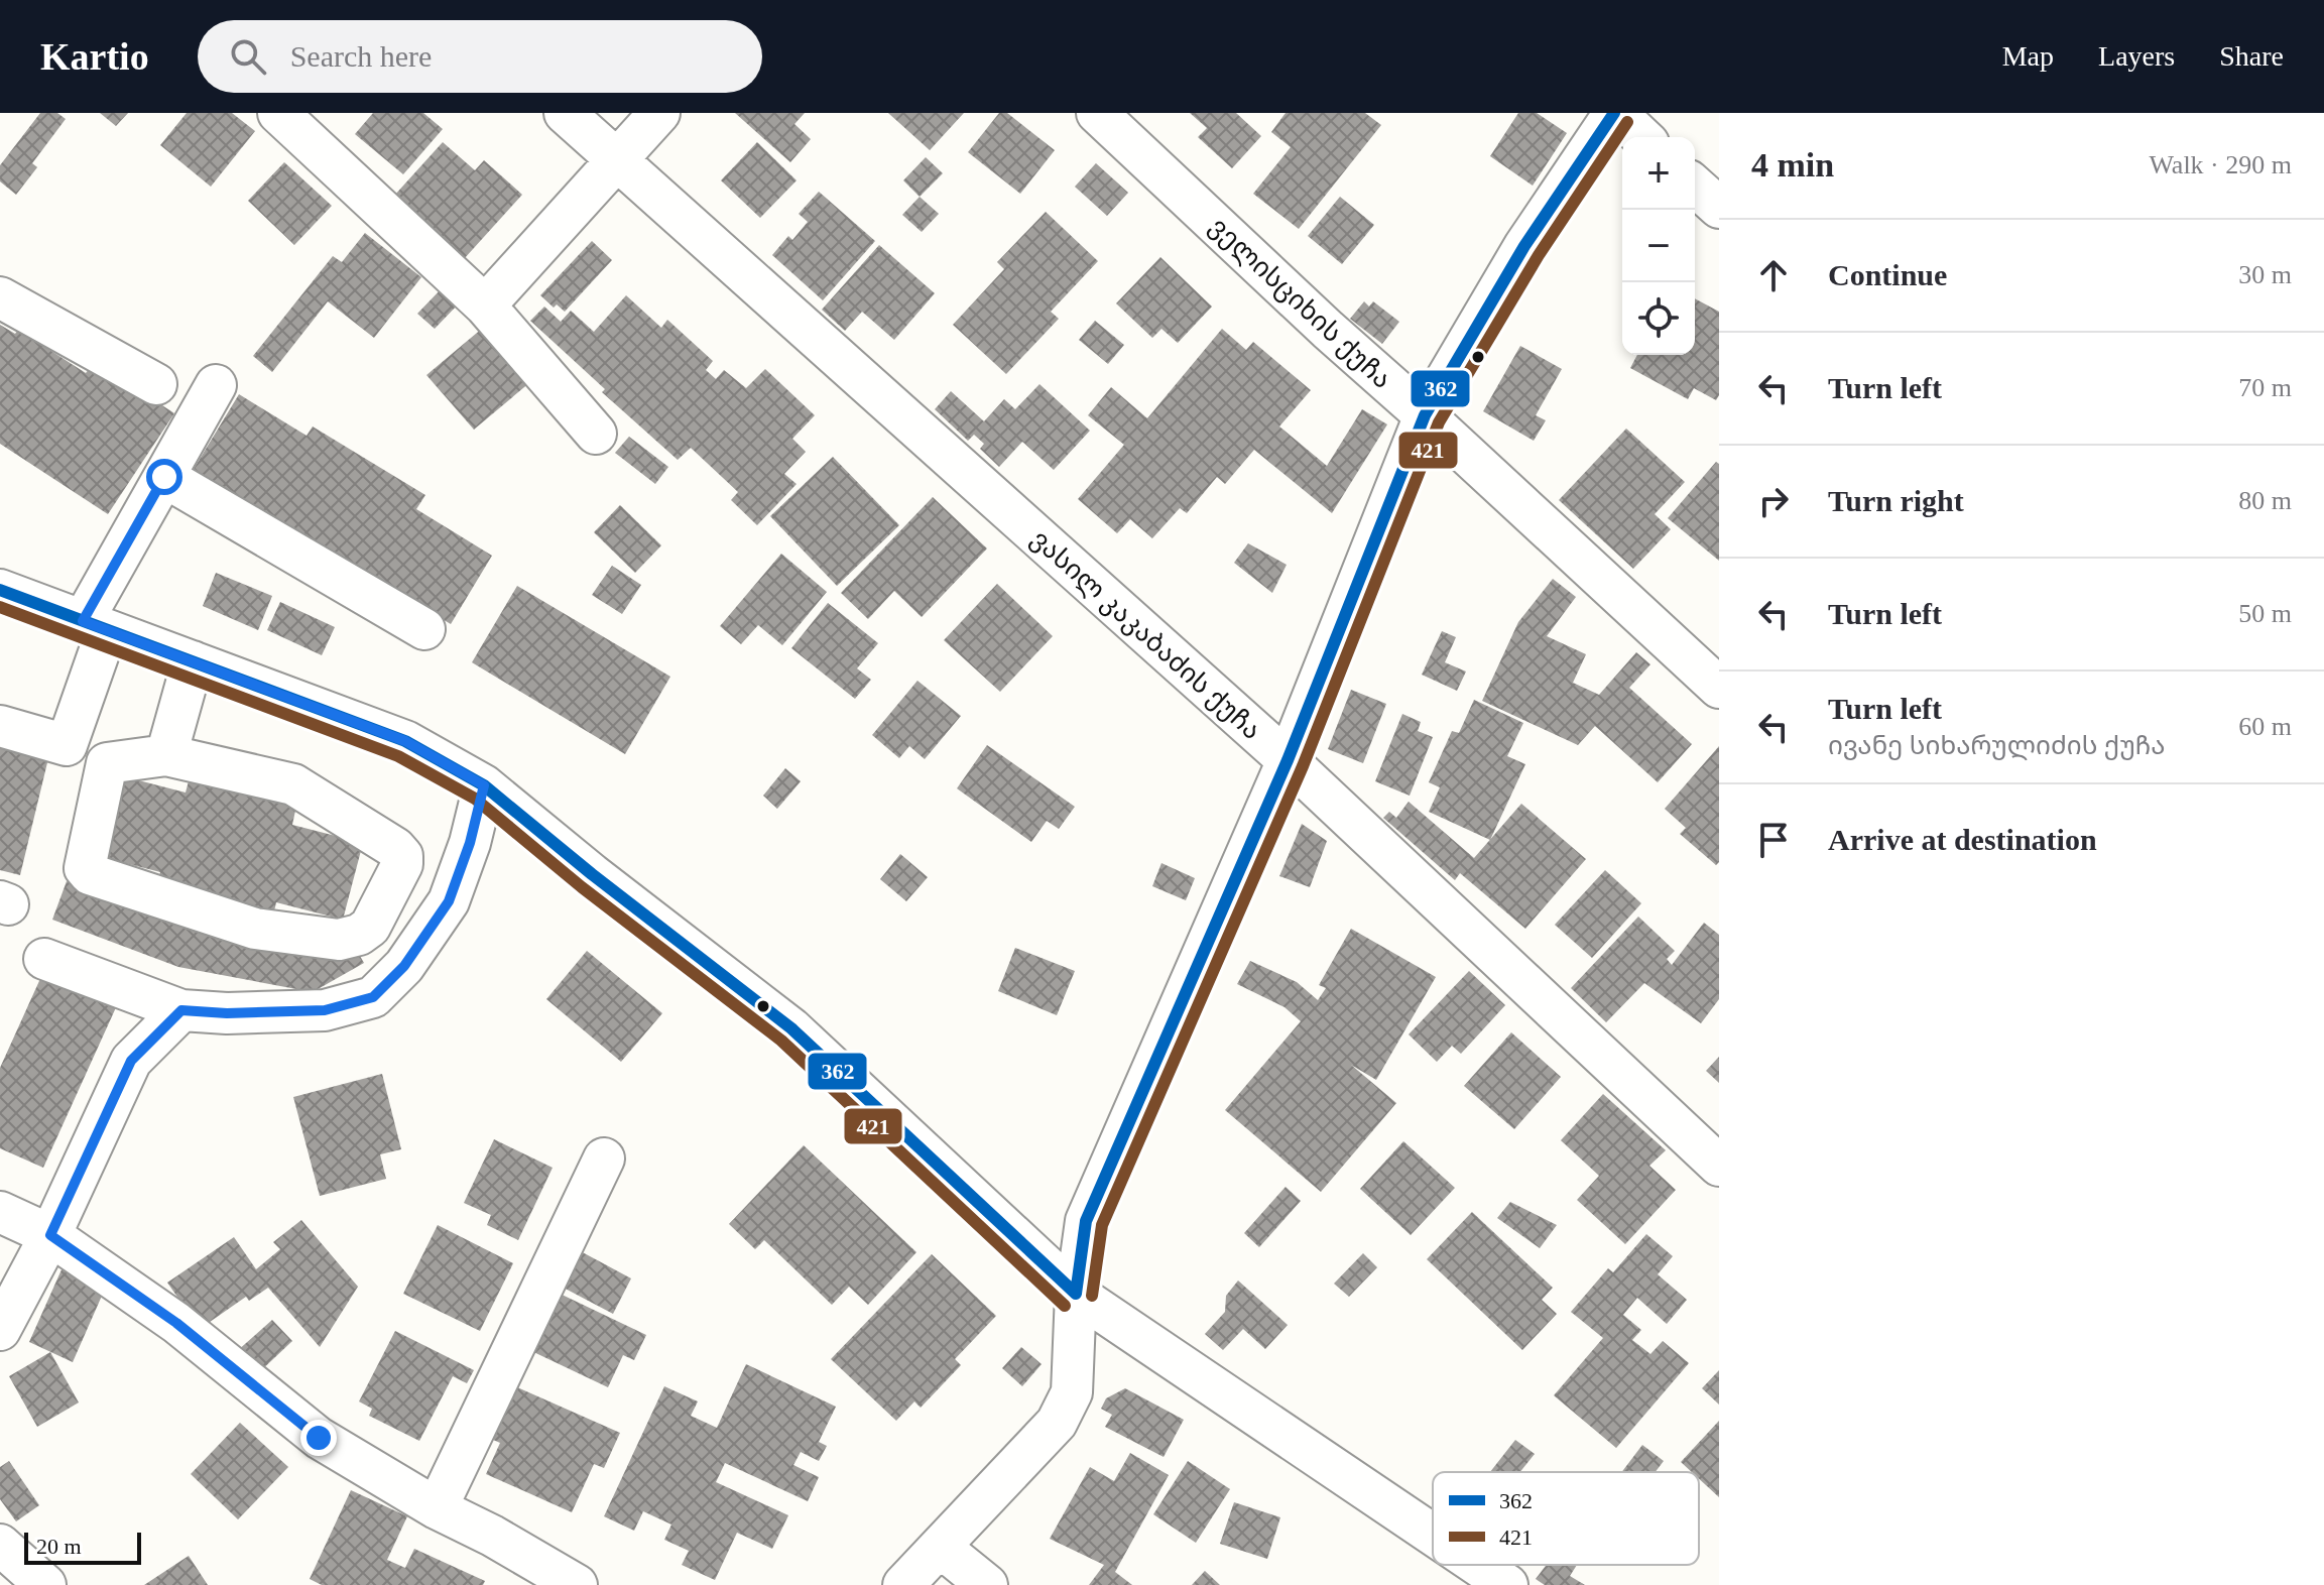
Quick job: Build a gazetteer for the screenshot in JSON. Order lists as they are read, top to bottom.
{
  "streets": {
    "street": ["ველისციხის ქუჩა", "ვასილ კაკაბაძის ქუჩა"]
  },
  "lines": ["transit line 362", "transit line 421"],
  "legend": ["362", "421"],
  "scale_bar": "20 m",
  "page": {
    "header": "Kartio",
    "search": "Search here",
    "nav": ["Map", "Layers", "Share"],
    "heading": ["4 min", "Walk · 290 m"],
    "map_buttons": ["+", "−"],
    "list": [
      ["Continue", "30 m"],
      ["Turn left", "70 m"],
      ["Turn right", "80 m"],
      ["Turn left", "50 m"],
      ["Turn left", "ივანე სიხარულიძის ქუჩა", "60 m"],
      "Arrive at destination"
    ],
    "scale": "20 m"
  }
}
